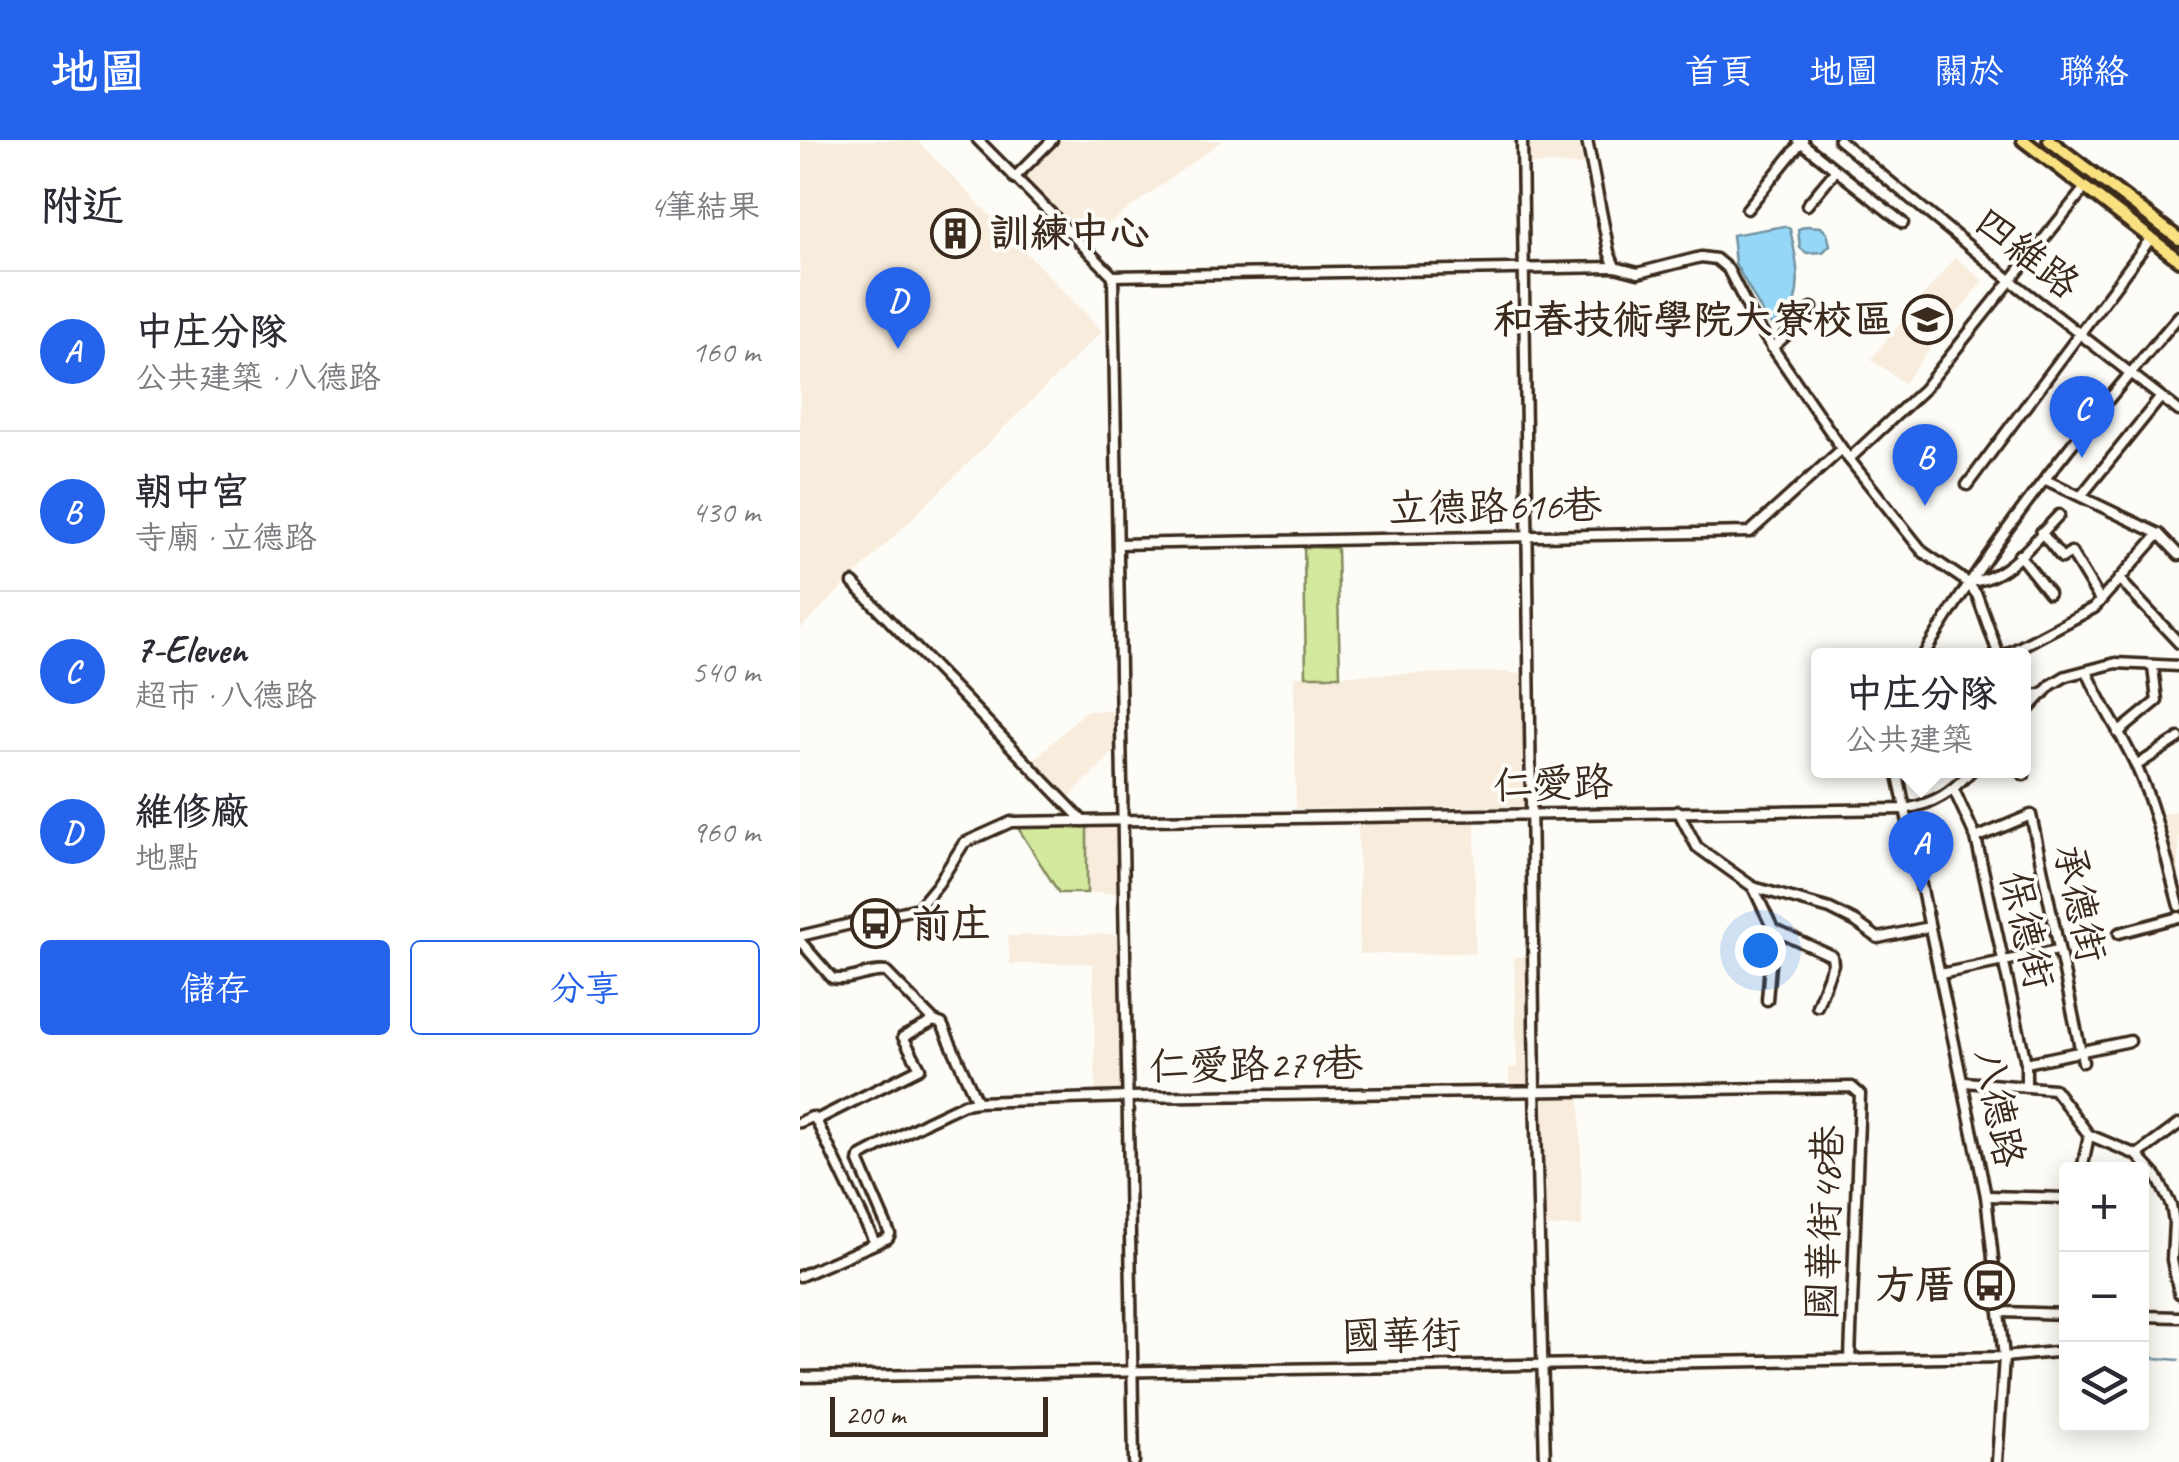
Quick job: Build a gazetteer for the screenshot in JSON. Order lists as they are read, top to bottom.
{
  "streets": {
    "street": [
      "四維路",
      "立德路616巷",
      "仁愛路",
      "承德街",
      "保德街",
      "仁愛路279巷",
      "八德路",
      "國華街48巷",
      "國華街"
    ]
  },
  "crossings": [
    ["仁愛路", "保德街"],
    ["仁愛路", "八德路"],
    ["承德街", "保德街"],
    ["仁愛路279巷", "國華街48巷"],
    ["八德路", "國華街"],
    ["國華街48巷", "國華街"]
  ],
  "places": {
    "building": ["訓練中心"],
    "school or university": ["和春技術學院大寮校區"],
    "bus stop": ["前庄", "方厝"]
  },
  "scale_bar": "200 m",
  "page": {
    "header": "地圖",
    "nav": [
      "首頁",
      "地圖",
      "關於",
      "聯絡"
    ],
    "heading": ["附近", "4筆結果"],
    "pins": [
      "D",
      "C",
      "B",
      "A"
    ],
    "list": [
      {
        "mark": "A",
        "name": "中庄分隊",
        "note": "公共建築 · 八德路",
        "value": "160 m"
      },
      {
        "mark": "B",
        "name": "朝中宮",
        "note": "寺廟 · 立德路",
        "value": "430 m"
      },
      {
        "mark": "C",
        "name": "7-Eleven",
        "note": "超市 · 八德路",
        "value": "540 m"
      },
      {
        "mark": "D",
        "name": "維修廠",
        "note": "地點",
        "value": "960 m"
      }
    ],
    "popup": ["中庄分隊", "公共建築"],
    "buttons": ["儲存", "分享"],
    "map_buttons": ["+", "−"],
    "scale": "200 m"
  }
}
